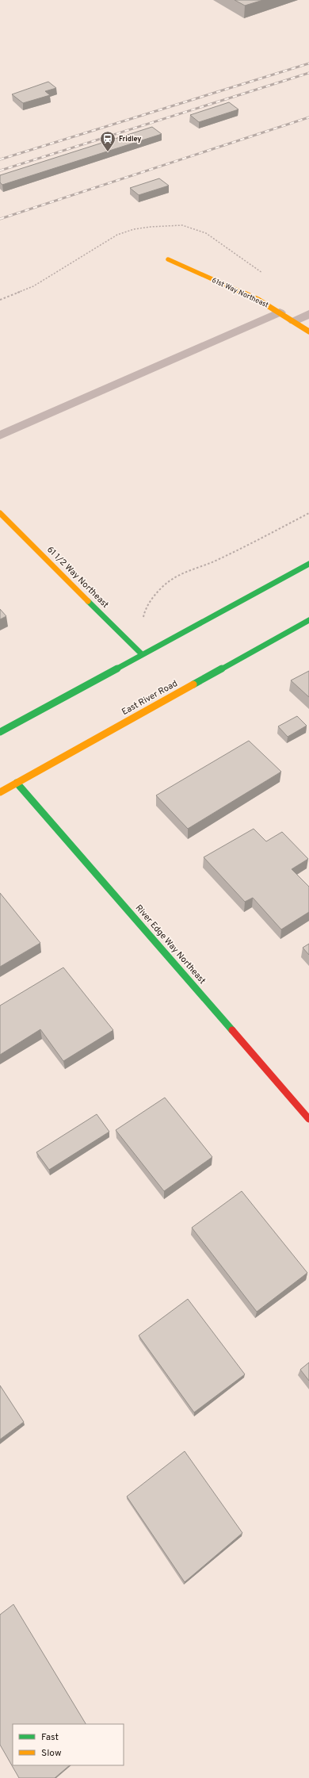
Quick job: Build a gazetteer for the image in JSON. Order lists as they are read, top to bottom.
{
  "streets": {
    "street": [
      "61st Way Northeast",
      "61 1/2 Way Northeast",
      "East River Road",
      "River Edge Way Northeast"
    ]
  },
  "crossings": [
    ["East River Road", "River Edge Way Northeast"]
  ],
  "places": {
    "station": ["Fridley"]
  },
  "legend": ["Fast", "Slow"]
}
